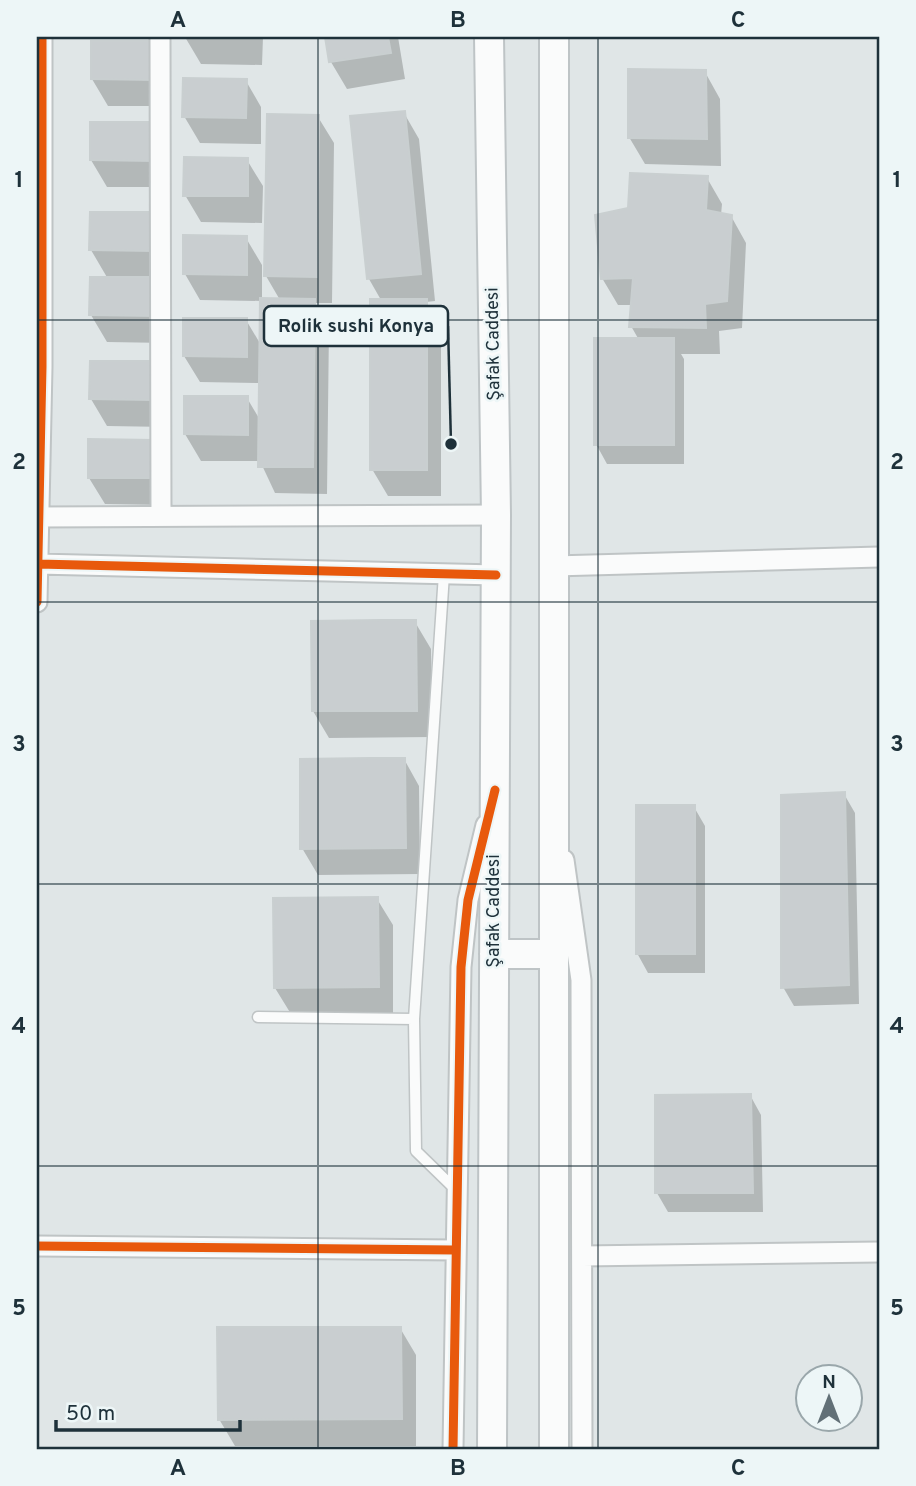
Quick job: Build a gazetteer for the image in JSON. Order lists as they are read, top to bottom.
{
  "streets": {
    "main road": ["Şafak Caddesi"]
  },
  "places": ["Rolik sushi Konya"],
  "scale_bar": "50 m",
  "north": "top",
  "grid": {
    "columns": ["A", "B", "C"],
    "rows": [
      "1",
      "2",
      "3",
      "4",
      "5"
    ]
  }
}
